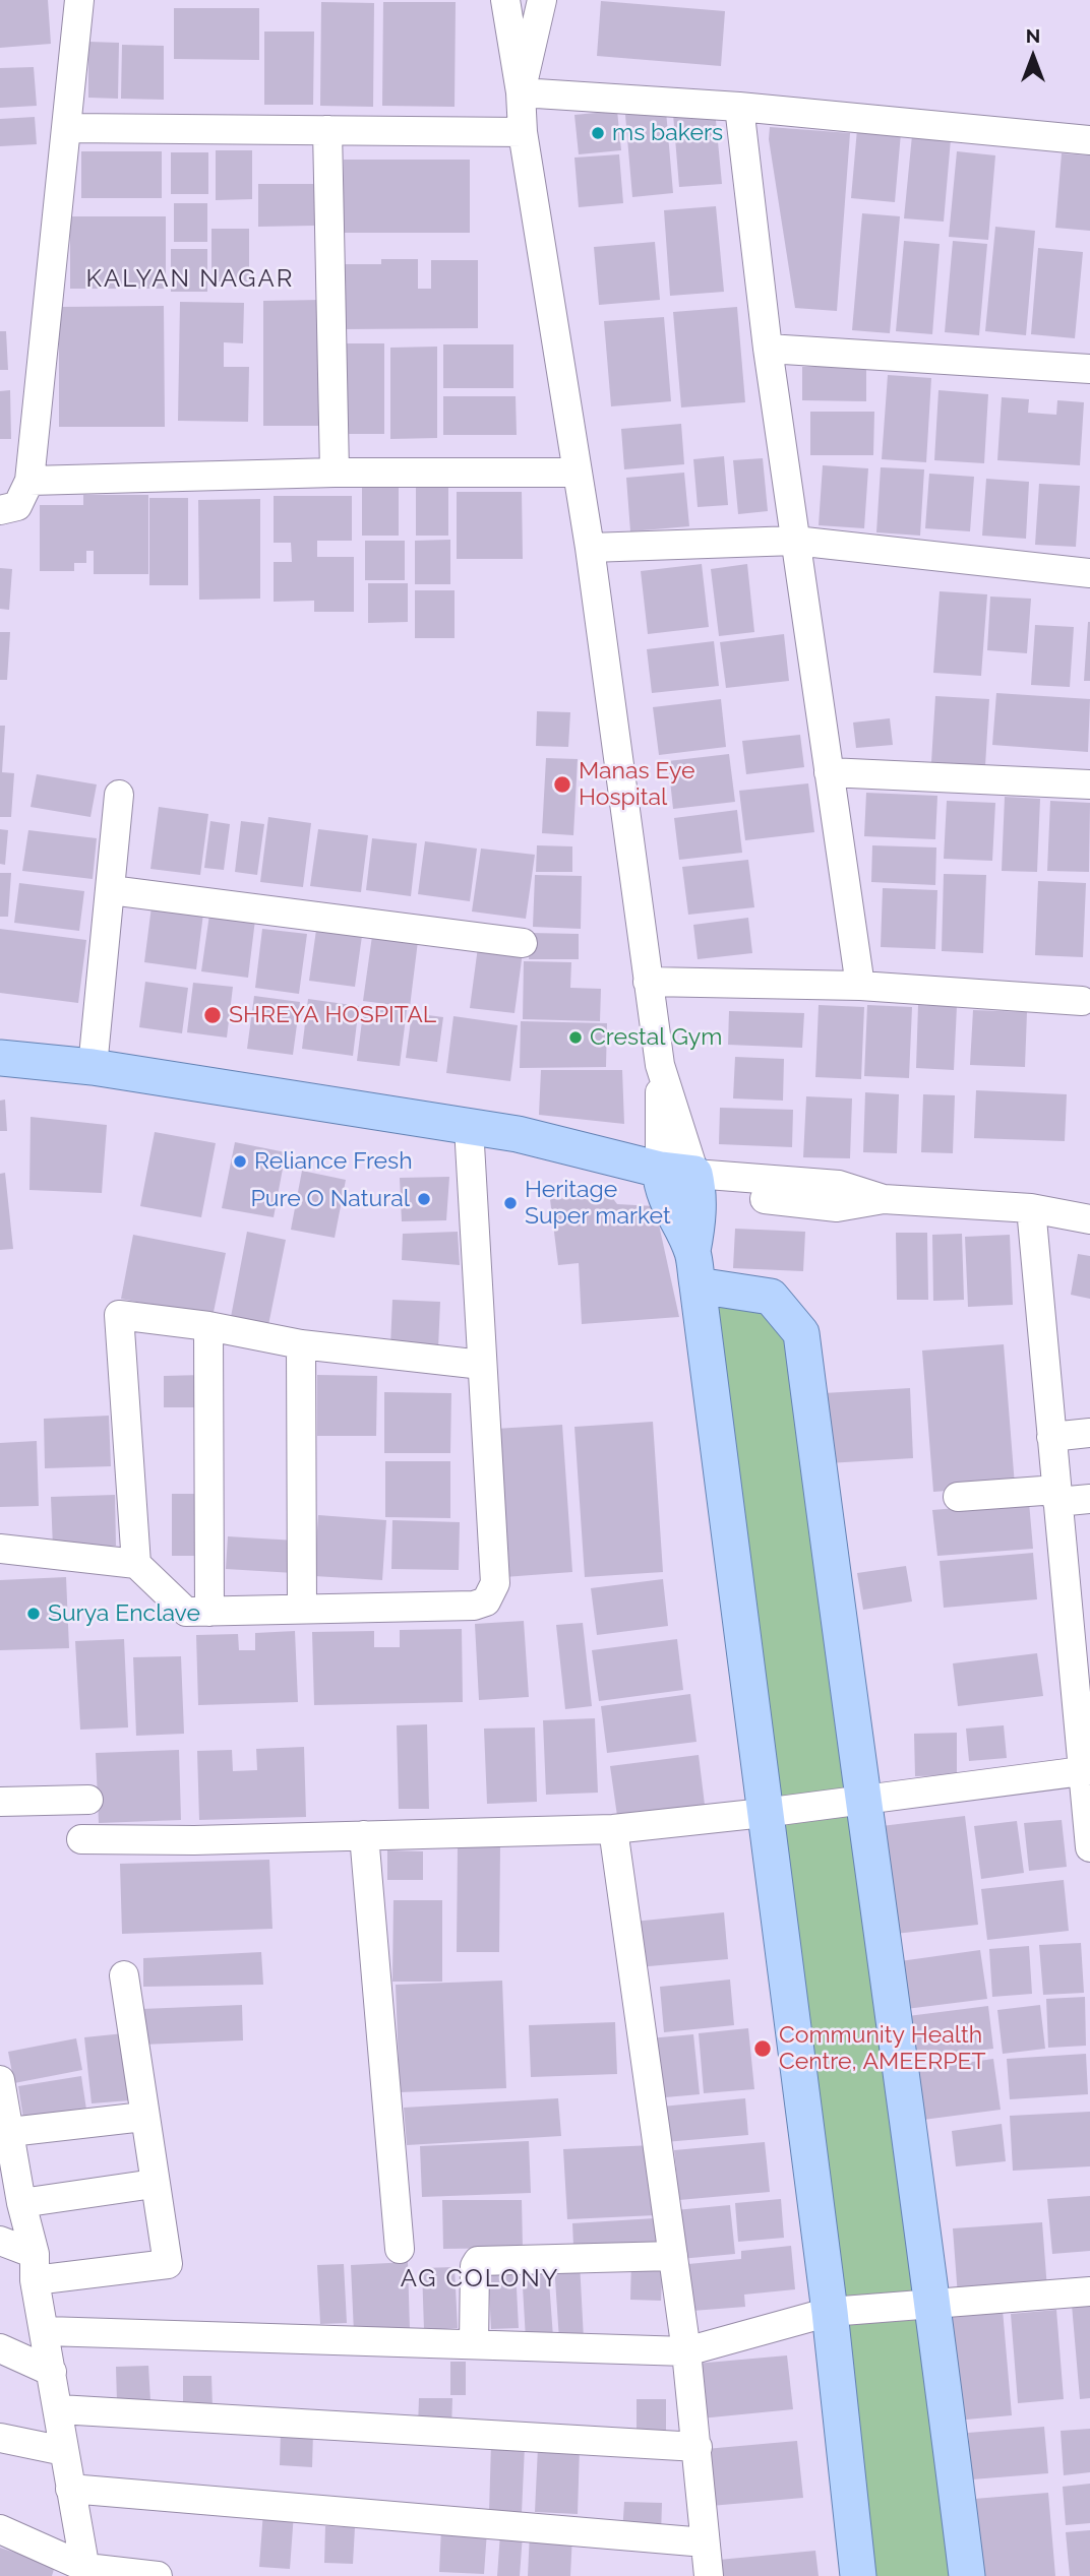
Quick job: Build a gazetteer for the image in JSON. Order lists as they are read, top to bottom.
{
  "districts": ["KALYAN NAGAR", "AG COLONY"],
  "places": [
    "ms bakers",
    "Manas Eye Hospital",
    "SHREYA HOSPITAL",
    "Crestal Gym",
    "Reliance Fresh",
    "Pure O Natural",
    "Heritage Super market",
    "Surya Enclave",
    "Community Health Centre, AMEERPET"
  ],
  "north": "top"
}
